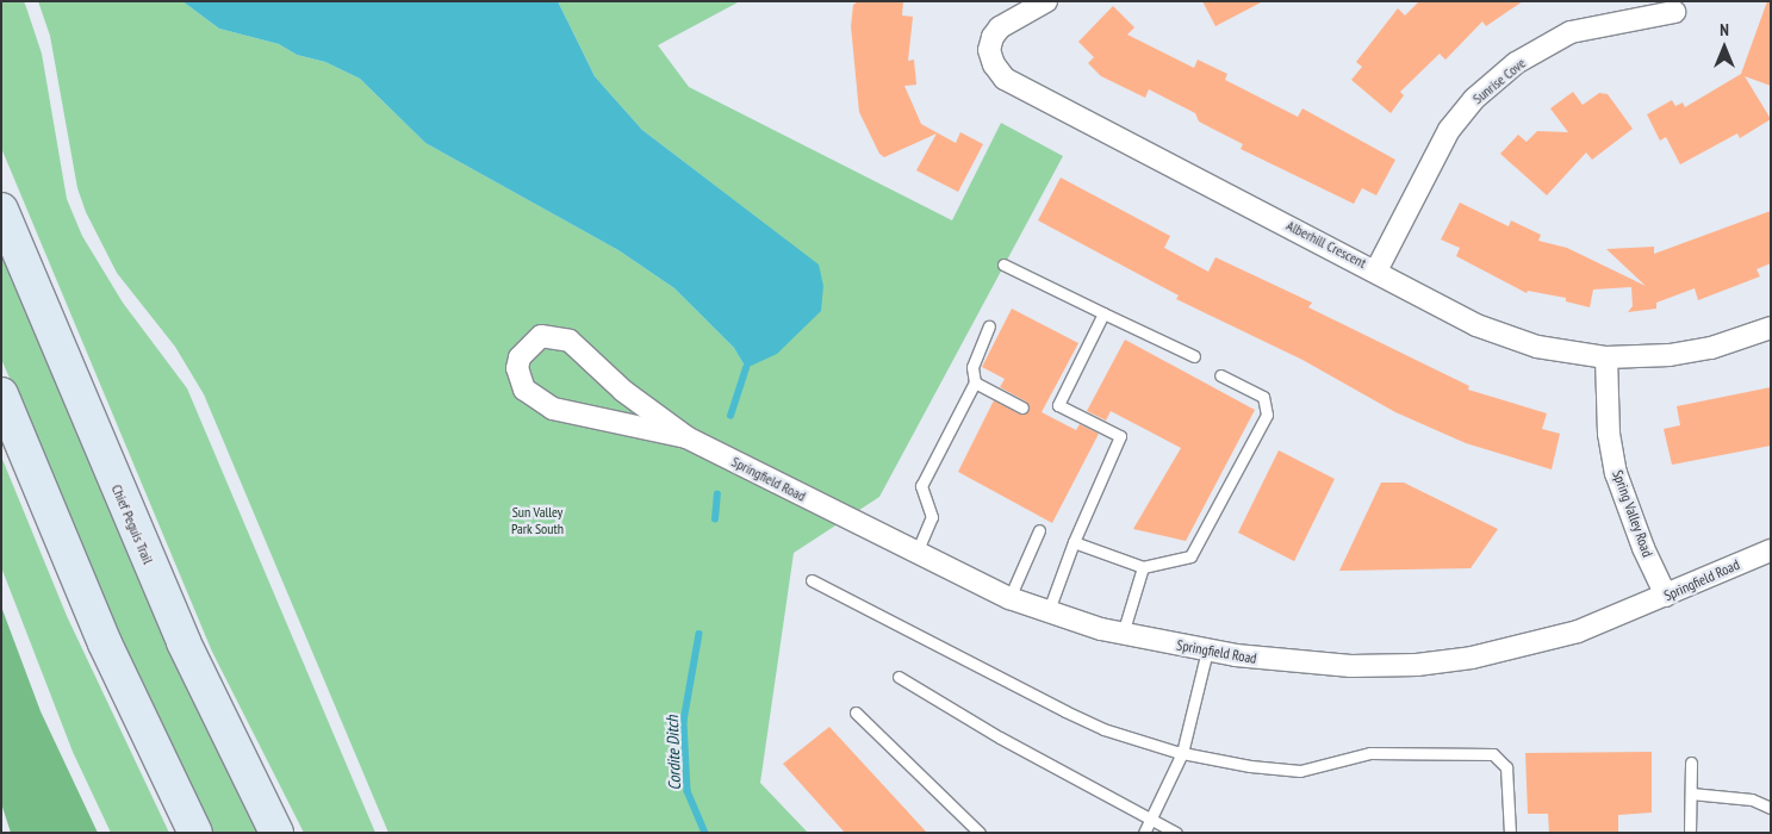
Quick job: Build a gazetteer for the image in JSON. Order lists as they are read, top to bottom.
{
  "streets": {
    "main road": ["Chief Peguis Trail"],
    "street": [
      "Sunrise Cove",
      "Alberhill Crescent",
      "Springfield Road",
      "Spring Valley Road"
    ]
  },
  "crossings": [
    ["Sunrise Cove", "Alberhill Crescent"],
    ["Alberhill Crescent", "Spring Valley Road"],
    ["Springfield Road", "Spring Valley Road"]
  ],
  "water": ["Cordite Ditch"],
  "parks": ["Sun Valley Park South"],
  "north": "top"
}
